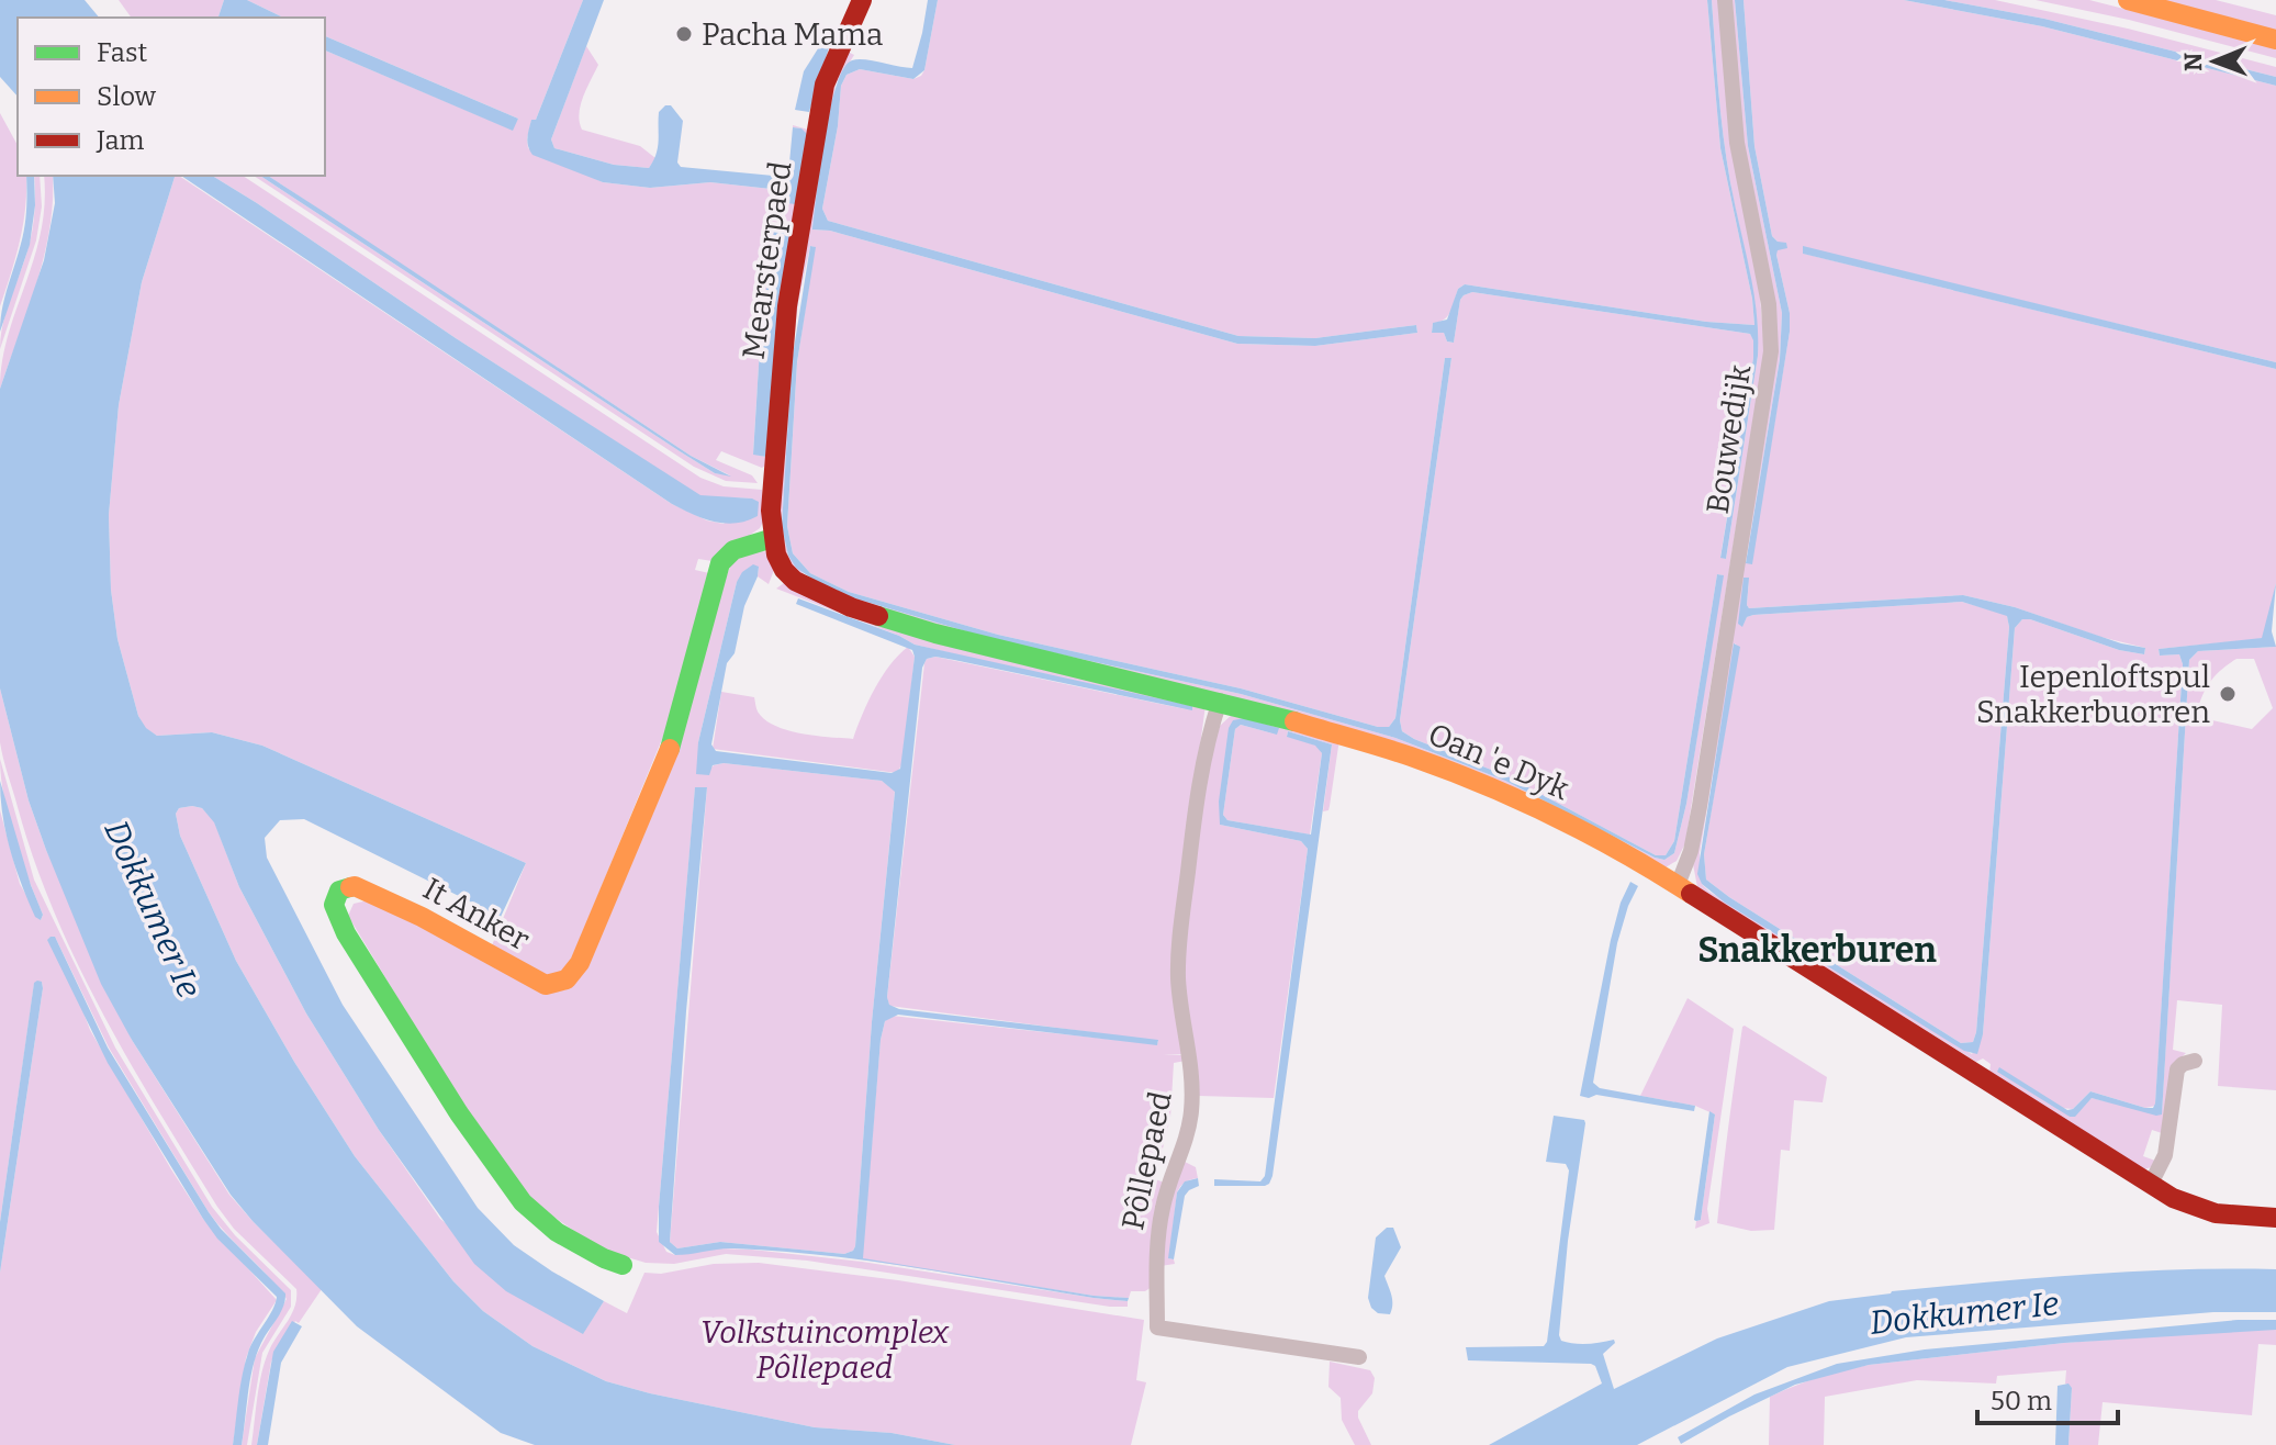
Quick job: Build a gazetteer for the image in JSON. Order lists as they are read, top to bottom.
{
  "streets": {
    "street": [
      "Mearsterpaed",
      "Bouwedijk",
      "Oan 'e Dyk",
      "It Anker",
      "Pôllepaed"
    ]
  },
  "crossings": [
    ["Mearsterpaed", "Oan 'e Dyk"],
    ["Mearsterpaed", "It Anker"],
    ["Bouwedijk", "Oan 'e Dyk"],
    ["Oan 'e Dyk", "It Anker"],
    ["Oan 'e Dyk", "Pôllepaed"]
  ],
  "districts": ["Snakkerburen"],
  "water": ["Dokkumer Ie"],
  "parks": ["Volkstuincomplex Pôllepaed"],
  "places": ["Pacha Mama", "Iepenloftspul Snakkerbuorren"],
  "legend": ["Fast", "Slow", "Jam"],
  "scale_bar": "50 m",
  "north": "left"
}
